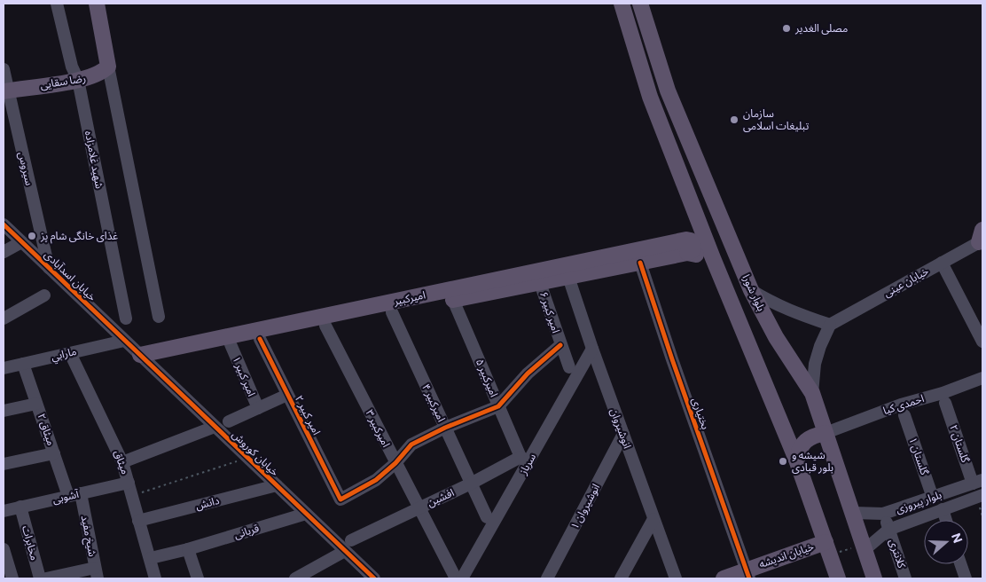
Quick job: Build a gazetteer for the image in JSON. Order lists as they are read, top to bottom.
{
  "streets": {
    "main road": [
      "رضا سقایی",
      "بلوار شورا",
      "امیرکبیر",
      "خیابان اندیشه"
    ],
    "street": [
      "شهید غلامزاده",
      "سیروس",
      "خیابان اسدآبادی",
      "خیابان عینی",
      "امیر کبیر ۶",
      "مارابي",
      "امیر کبیر ۱",
      "امیرکبیر ۵",
      "امیرکبیر ۴",
      "احمدی کیا",
      "بختیاری",
      "امیر کبیر ۲",
      "امیرکبیر ۳",
      "انوشیروان",
      "میثاق ۲",
      "گلستان ۲",
      "خیابان کوروش",
      "گلستان ۱",
      "میثاق",
      "سرباز",
      "آشوبی",
      "افشین",
      "بلوار پیروزی",
      "دانش",
      "انوشیروان ۱",
      "قربانی",
      "شیخ مفید",
      "مخابرات",
      "کلانتری"
    ]
  },
  "crossings": [
    ["رضا سقایی", "شهید غلامزاده"],
    ["رضا سقایی", "سیروس"],
    ["سیروس", "خیابان اسدآبادی"],
    ["خیابان اسدآبادی", "مارابي"],
    ["خیابان اسدآبادی", "خیابان کوروش"],
    ["بلوار شورا", "احمدی کیا"],
    ["بلوار شورا", "بلوار پیروزی"],
    ["امیرکبیر", "امیر کبیر ۶"],
    ["امیرکبیر", "امیر کبیر ۱"],
    ["امیرکبیر", "امیرکبیر ۵"],
    ["امیرکبیر", "امیرکبیر ۴"],
    ["امیرکبیر", "بختیاری"],
    ["امیرکبیر", "امیر کبیر ۲"],
    ["امیرکبیر", "امیرکبیر ۳"],
    ["امیرکبیر", "انوشیروان"],
    ["امیرکبیر", "خیابان کوروش"],
    ["مارابي", "میثاق ۲"],
    ["مارابي", "خیابان کوروش"],
    ["مارابي", "میثاق"],
    ["امیرکبیر ۵", "سرباز"],
    ["امیرکبیر ۵", "افشین"],
    ["امیرکبیر ۴", "افشین"],
    ["بختیاری", "خیابان اندیشه"],
    ["امیر کبیر ۲", "امیرکبیر ۳"],
    ["امیرکبیر ۳", "افشین"],
    ["انوشیروان", "سرباز"],
    ["انوشیروان", "انوشیروان ۱"],
    ["میثاق ۲", "آشوبی"],
    ["میثاق ۲", "شیخ مفید"],
    ["گلستان ۲", "بلوار پیروزی"],
    ["خیابان کوروش", "افشین"],
    ["خیابان کوروش", "دانش"],
    ["خیابان کوروش", "قربانی"],
    ["گلستان ۱", "بلوار پیروزی"],
    ["میثاق", "آشوبی"],
    ["میثاق", "دانش"],
    ["میثاق", "قربانی"],
    ["سرباز", "افشین"],
    ["آشوبی", "شیخ مفید"],
    ["آشوبی", "مخابرات"],
    ["بلوار پیروزی", "کلانتری"]
  ],
  "places": [
    "مصلی الغدیر",
    "سازمان تبلیغات اسلامی",
    "غذای خانگی شام پز",
    "شیشه و بلور قبادی"
  ],
  "north": "right"
}
